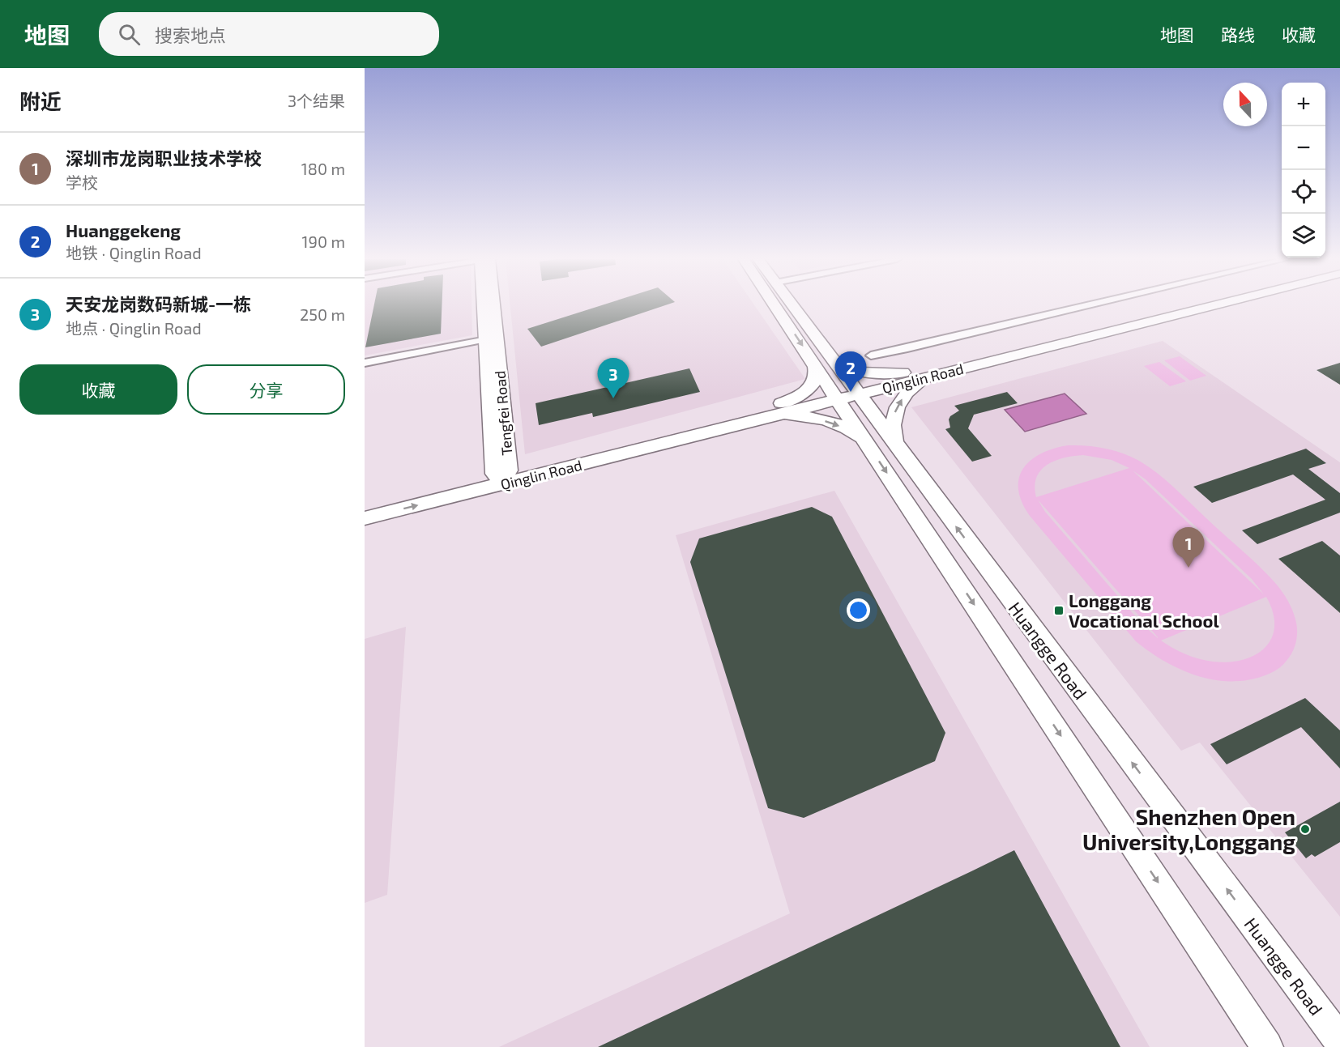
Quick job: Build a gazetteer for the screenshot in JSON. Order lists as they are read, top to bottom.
{
  "streets": {
    "main road": ["Qinglin Road", "Tengfei Road", "Huangge Road"]
  },
  "crossings": [
    ["Qinglin Road", "Tengfei Road"],
    ["Qinglin Road", "Huangge Road"]
  ],
  "places": {
    "transit": ["Longgang Vocational School"],
    "other": ["Shenzhen Open University,Longgang"]
  },
  "north": "top",
  "page": {
    "header": "地图",
    "search": "搜索地点",
    "nav": ["地图", "路线", "收藏"],
    "heading": ["附近", "3个结果"],
    "map_buttons": ["+", "−"],
    "list": [
      {
        "mark": "1",
        "name": "深圳市龙岗职业技术学校",
        "note": "学校",
        "value": "180 m"
      },
      {
        "mark": "2",
        "name": "Huanggekeng",
        "note": "地铁 · Qinglin Road",
        "value": "190 m"
      },
      {
        "mark": "3",
        "name": "天安龙岗数码新城-一栋",
        "note": "地点 · Qinglin Road",
        "value": "250 m"
      }
    ],
    "buttons": ["收藏", "分享"],
    "pins": ["2", "3", "1"]
  }
}
